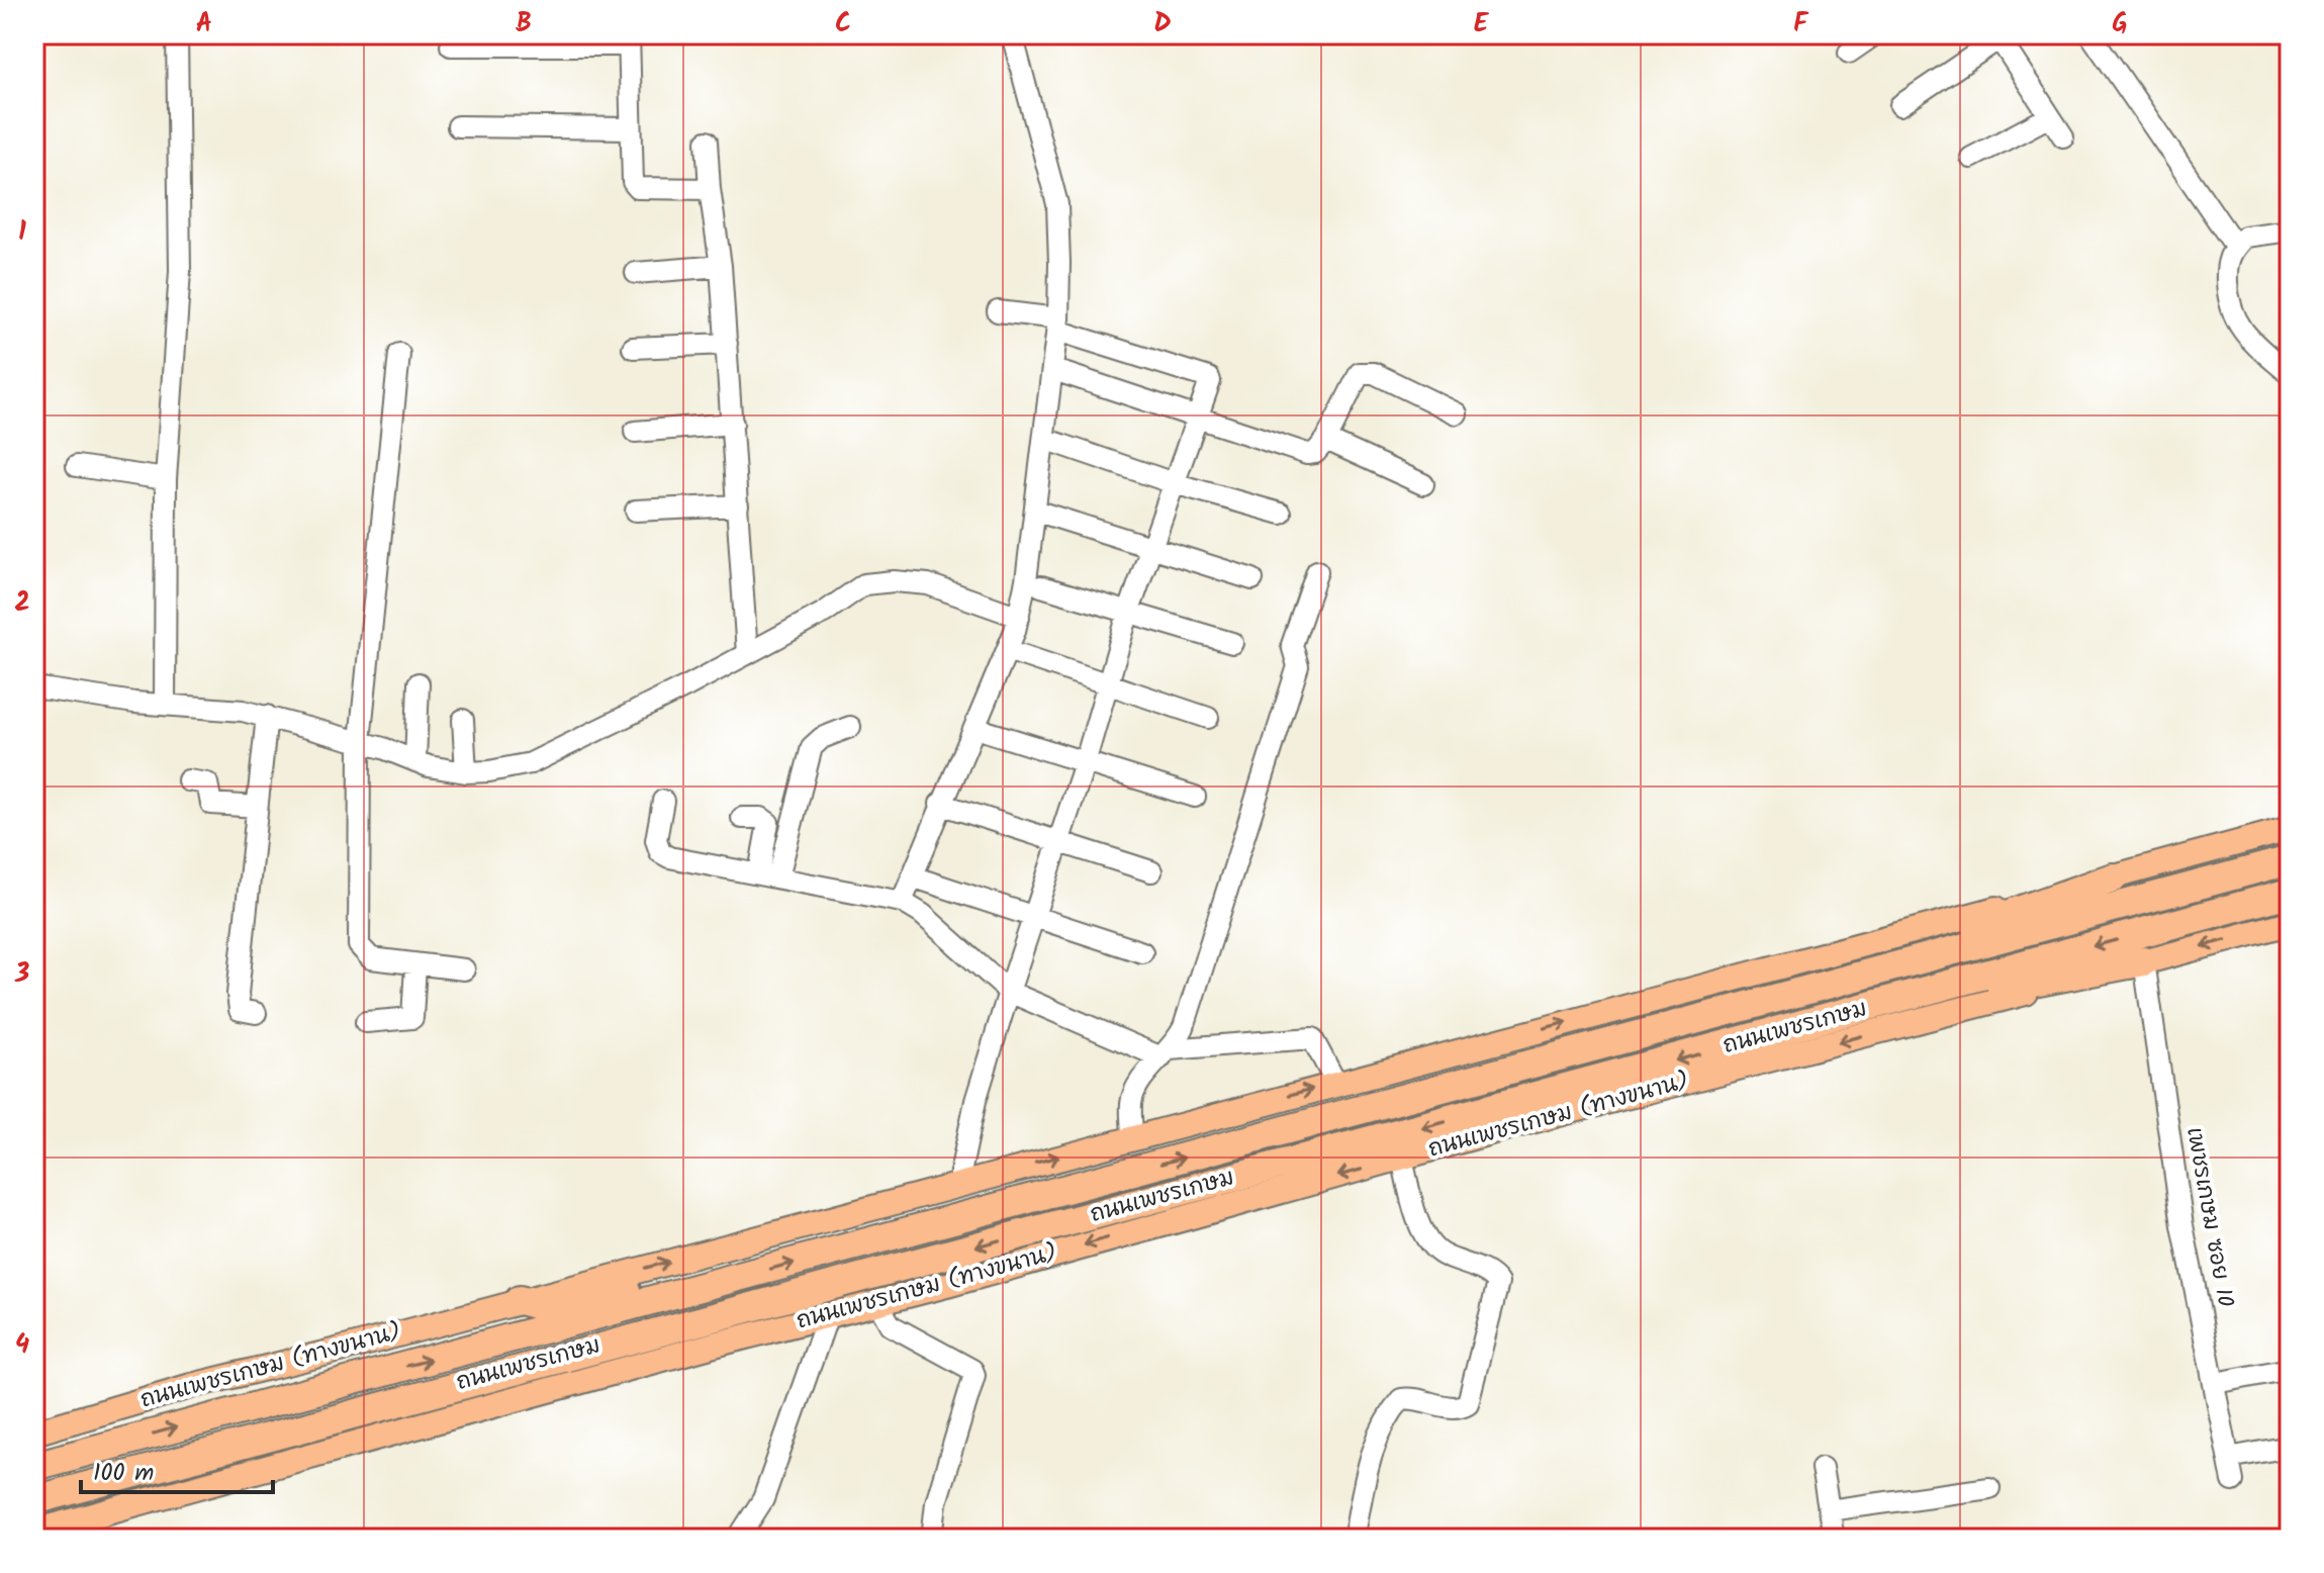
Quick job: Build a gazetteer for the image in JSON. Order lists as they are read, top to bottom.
{
  "streets": {
    "highway": ["ถนนเพชรเกษม"],
    "main road": ["ถนนเพชรเกษม (ทางขนาน)"],
    "street": ["เพชรเกษม ซอย 10"]
  },
  "crossings": [
    ["ถนนเพชรเกษม (ทางขนาน)", "เพชรเกษม ซอย 10"]
  ],
  "scale_bar": "100 m",
  "grid": {
    "columns": [
      "A",
      "B",
      "C",
      "D",
      "E",
      "F",
      "G"
    ],
    "rows": [
      "1",
      "2",
      "3",
      "4"
    ]
  }
}
